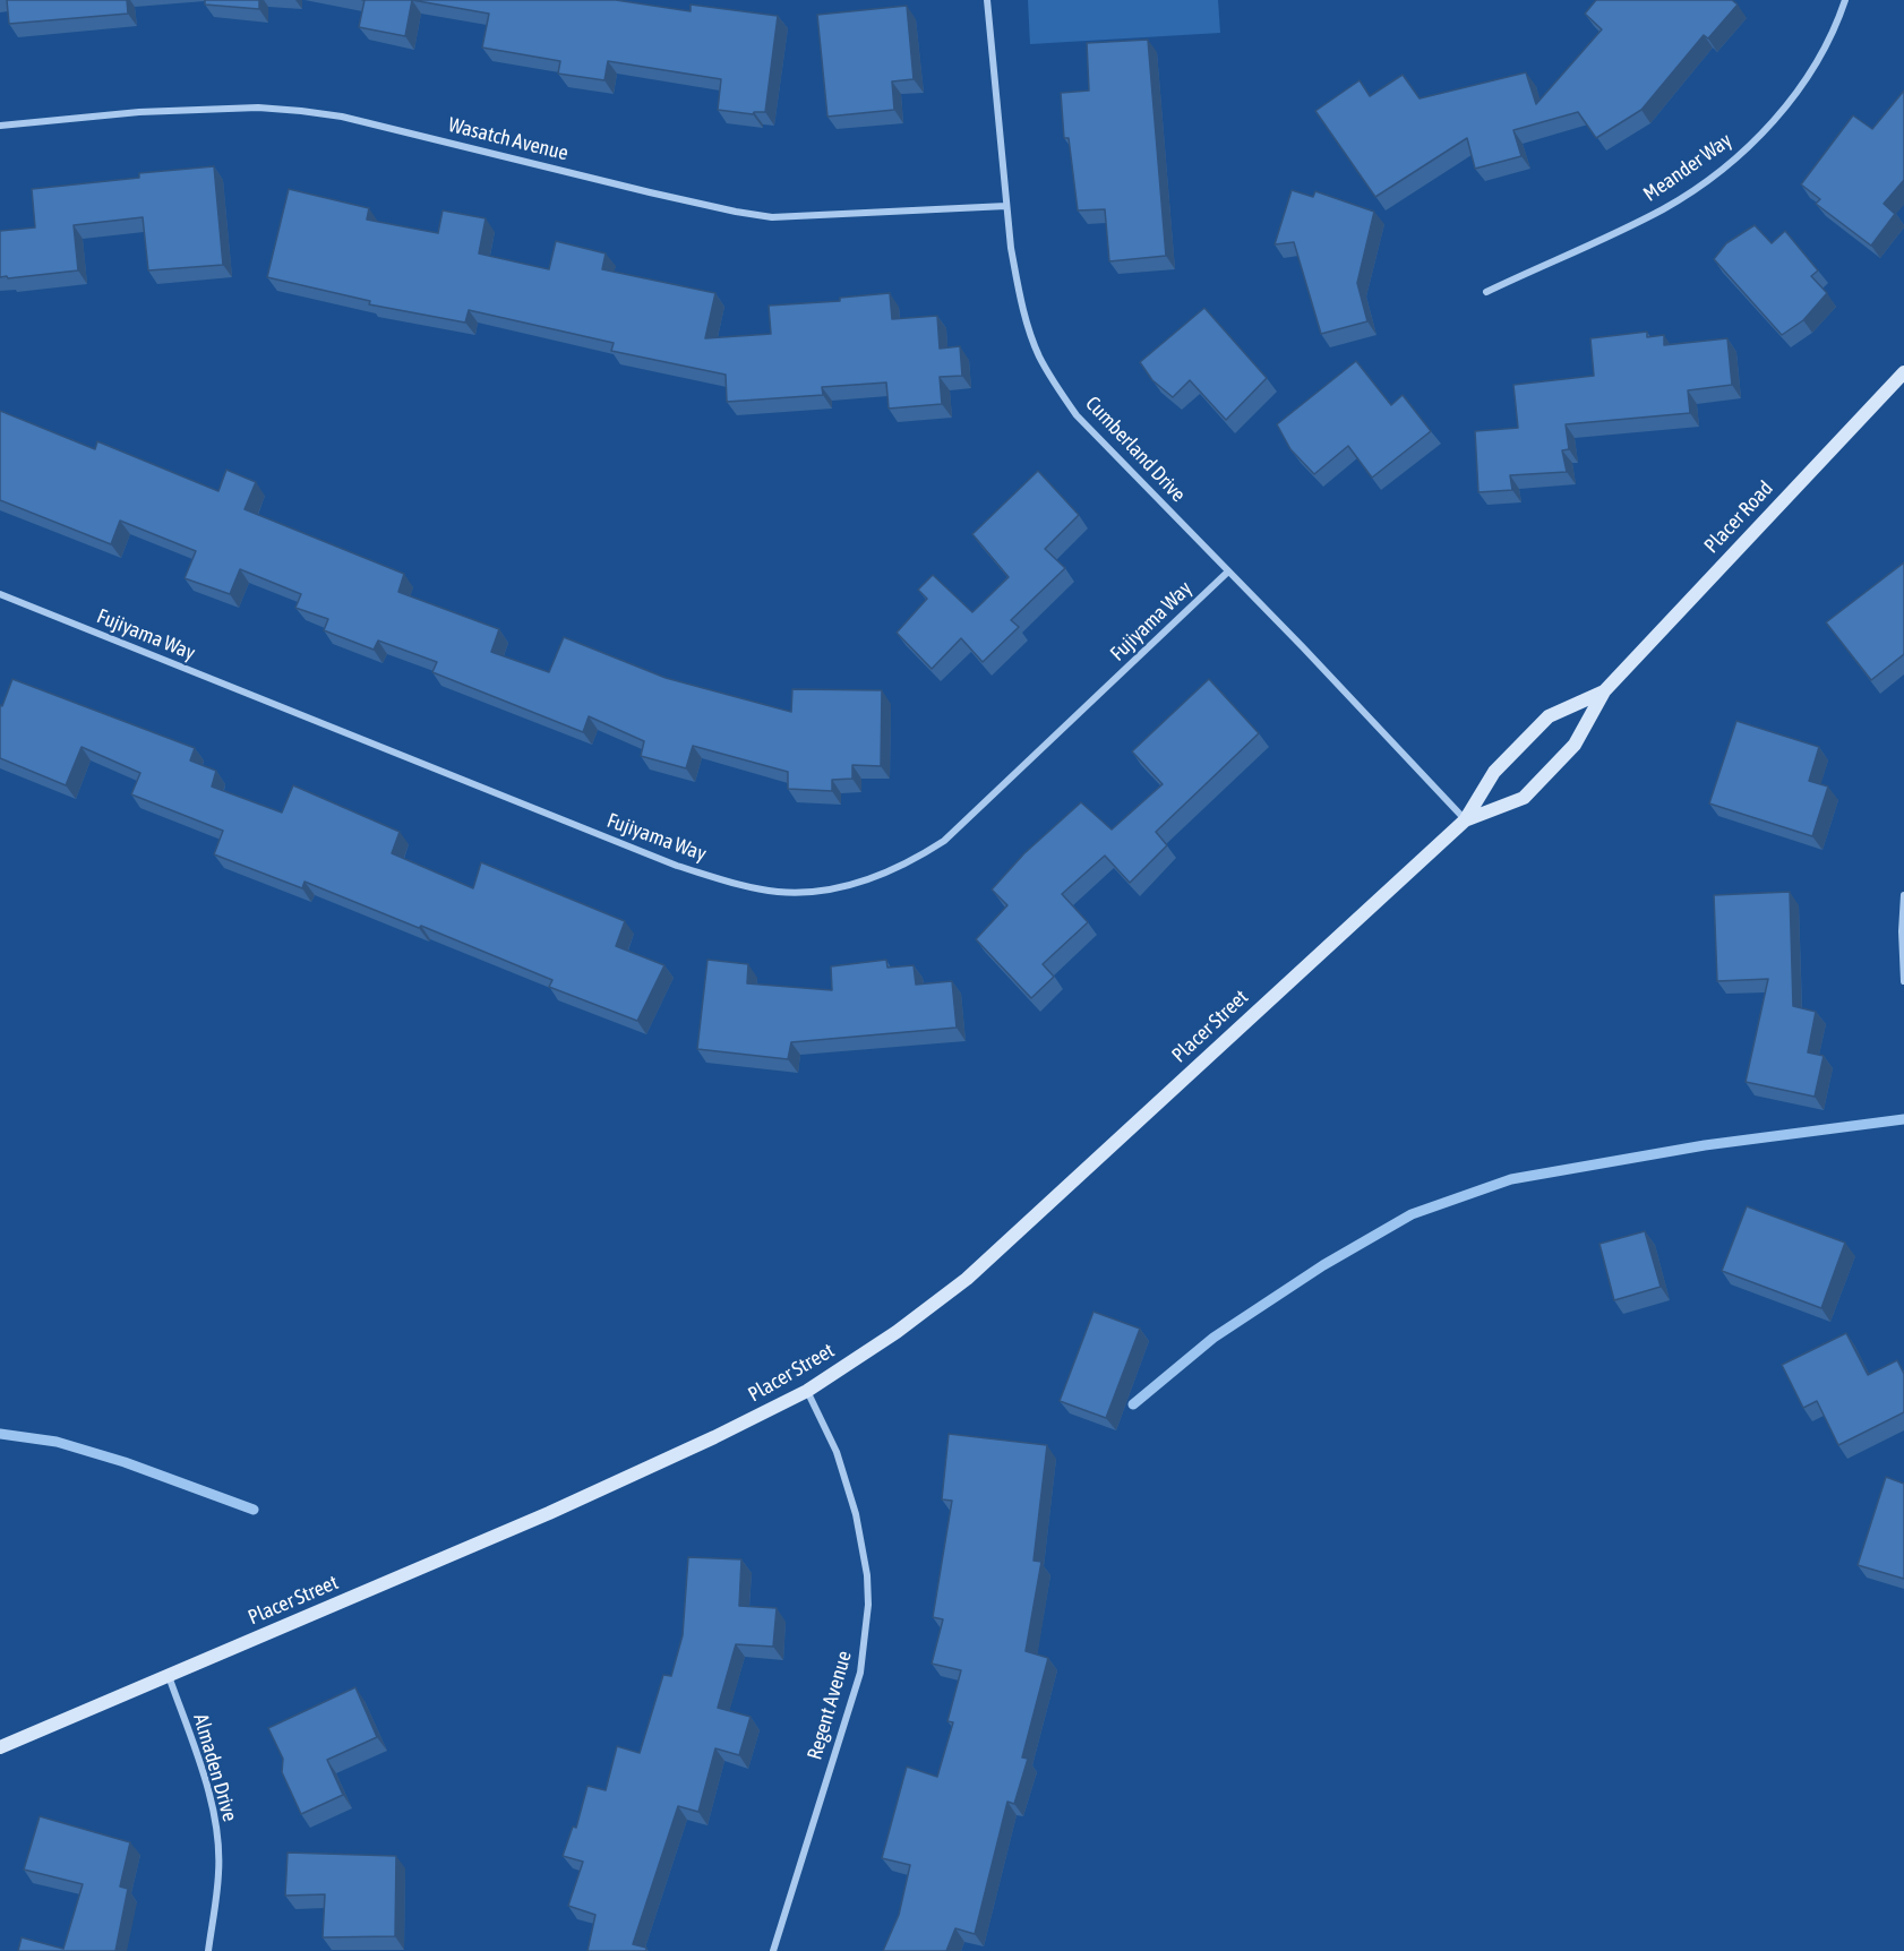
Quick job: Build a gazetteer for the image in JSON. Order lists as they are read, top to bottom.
{
  "streets": {
    "main road": ["Placer Road", "Placer Street"],
    "street": [
      "Wasatch Avenue",
      "Meander Way",
      "Cumberland Drive",
      "Fujiyama Way",
      "Regent Avenue",
      "Almaden Drive"
    ]
  },
  "crossings": [
    ["Wasatch Avenue", "Cumberland Drive"],
    ["Cumberland Drive", "Placer Road"],
    ["Cumberland Drive", "Fujiyama Way"],
    ["Cumberland Drive", "Placer Street"],
    ["Placer Road", "Placer Street"],
    ["Placer Street", "Regent Avenue"],
    ["Placer Street", "Almaden Drive"]
  ]
}
